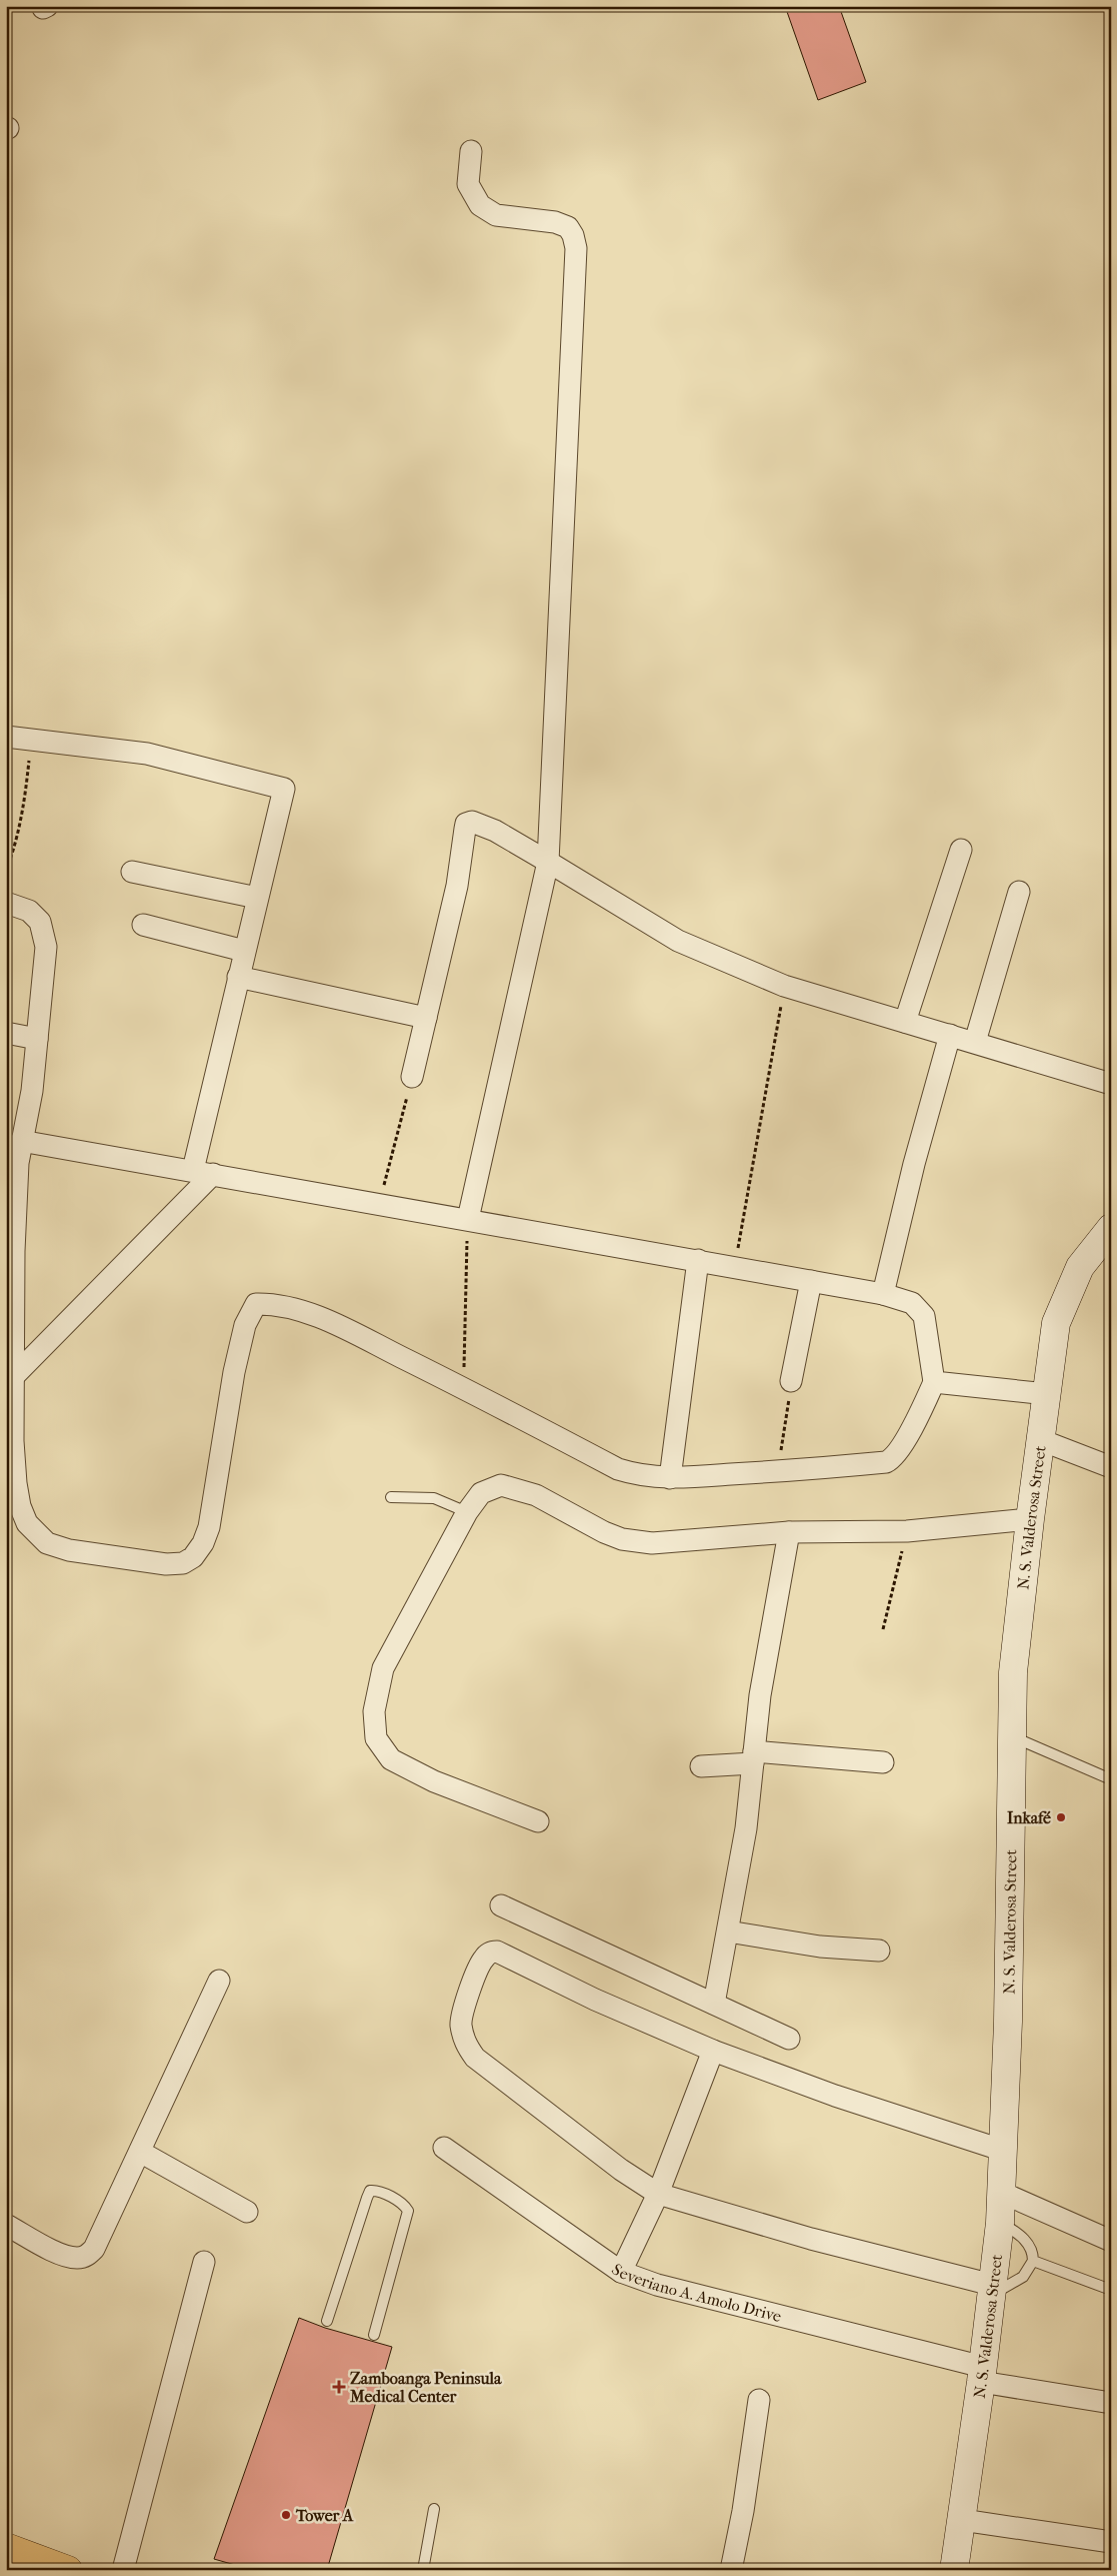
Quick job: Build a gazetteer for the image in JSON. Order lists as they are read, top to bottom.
{
  "streets": {
    "main road": ["N. S. Valderosa Street"],
    "street": ["Severiano A. Amolo Drive"]
  },
  "crossings": [
    ["N. S. Valderosa Street", "Severiano A. Amolo Drive"]
  ],
  "places": {
    "other": ["Inkafé", "Tower A"],
    "health": ["Zamboanga Peninsula Medical Center"]
  }
}
